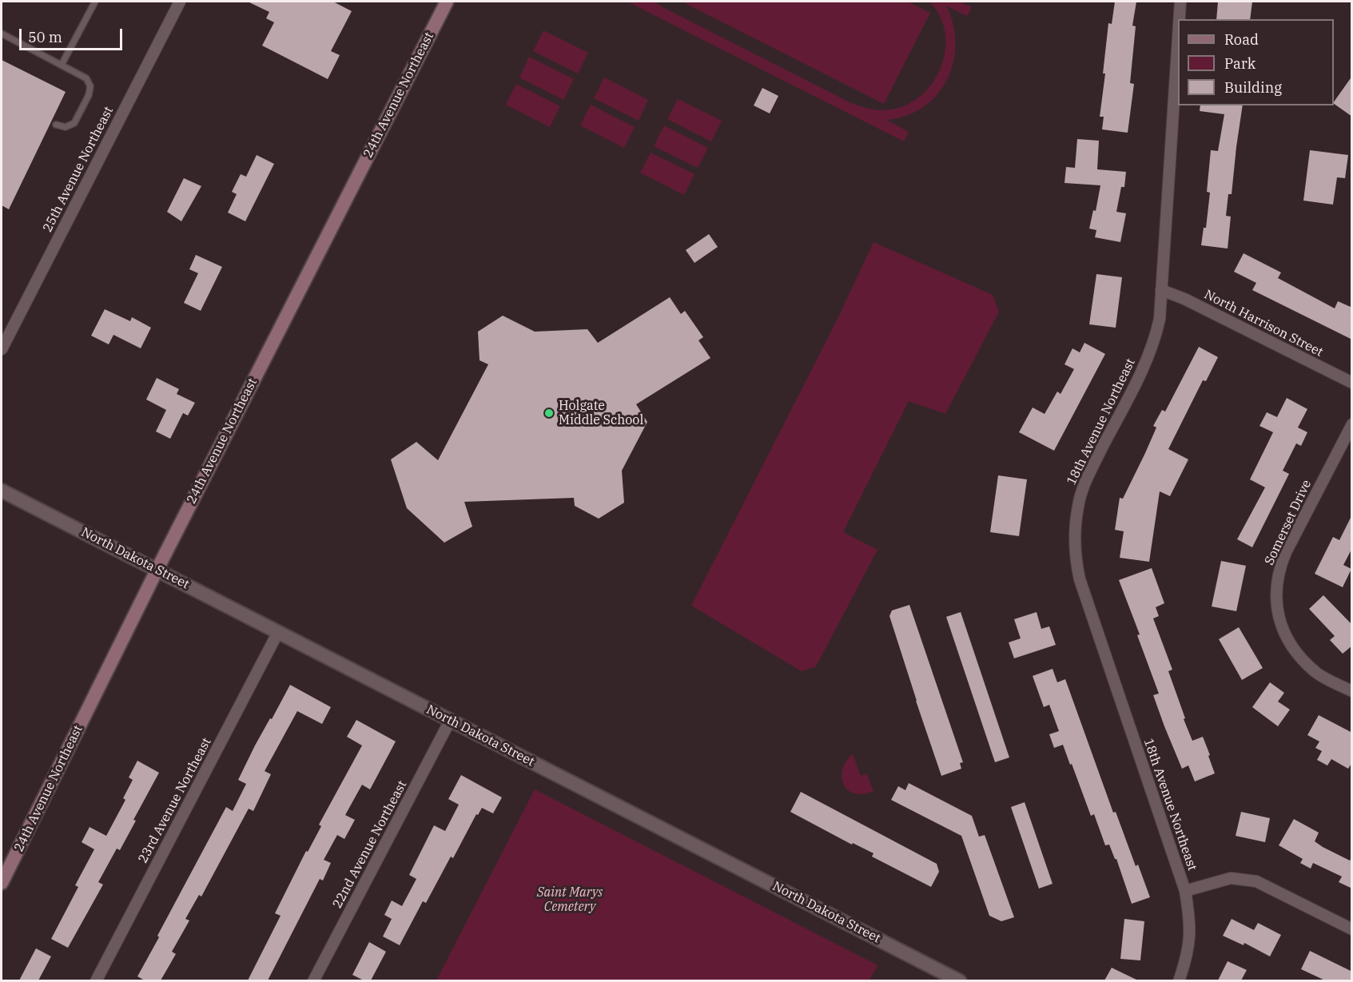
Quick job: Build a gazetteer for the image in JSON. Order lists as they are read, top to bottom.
{
  "streets": {
    "main road": ["24th Avenue Northeast"],
    "street": [
      "25th Avenue Northeast",
      "North Harrison Street",
      "18th Avenue Northeast",
      "Somerset Drive",
      "North Dakota Street",
      "23rd Avenue Northeast",
      "22nd Avenue Northeast"
    ]
  },
  "crossings": [
    ["24th Avenue Northeast", "North Dakota Street"],
    ["North Harrison Street", "18th Avenue Northeast"],
    ["North Dakota Street", "23rd Avenue Northeast"],
    ["North Dakota Street", "22nd Avenue Northeast"]
  ],
  "parks": ["Saint Marys Cemetery"],
  "places": ["Holgate Middle School"],
  "legend": ["Road", "Park", "Building"],
  "scale_bar": "50 m"
}
